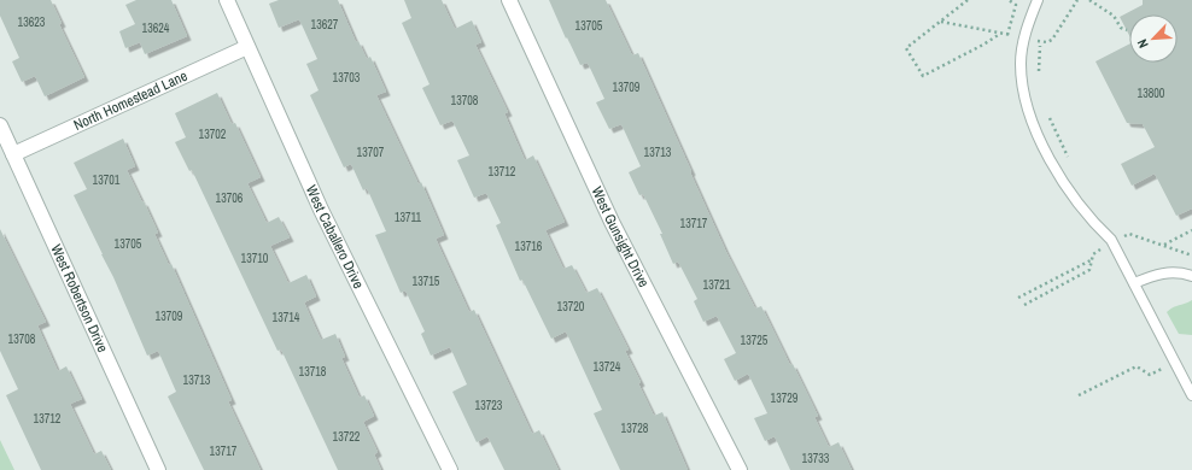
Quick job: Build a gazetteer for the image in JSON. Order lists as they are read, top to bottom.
{
  "streets": {
    "street": [
      "North Homestead Lane",
      "West Caballero Drive",
      "West Gunsight Drive",
      "West Robertson Drive"
    ]
  },
  "crossings": [
    ["North Homestead Lane", "West Caballero Drive"],
    ["North Homestead Lane", "West Robertson Drive"]
  ],
  "house_numbers": [
    "13623",
    "13627",
    "13705",
    "13624",
    "13703",
    "13709",
    "13800",
    "13708",
    "13702",
    "13707",
    "13713",
    "13712",
    "13701",
    "13706",
    "13711",
    "13717",
    "13705",
    "13716",
    "13710",
    "13715",
    "13721",
    "13720",
    "13709",
    "13714",
    "13708",
    "13725",
    "13724",
    "13718",
    "13713",
    "13729",
    "13723",
    "13712",
    "13728",
    "13722",
    "13717",
    "13733"
  ],
  "north": "bottom left"
}
